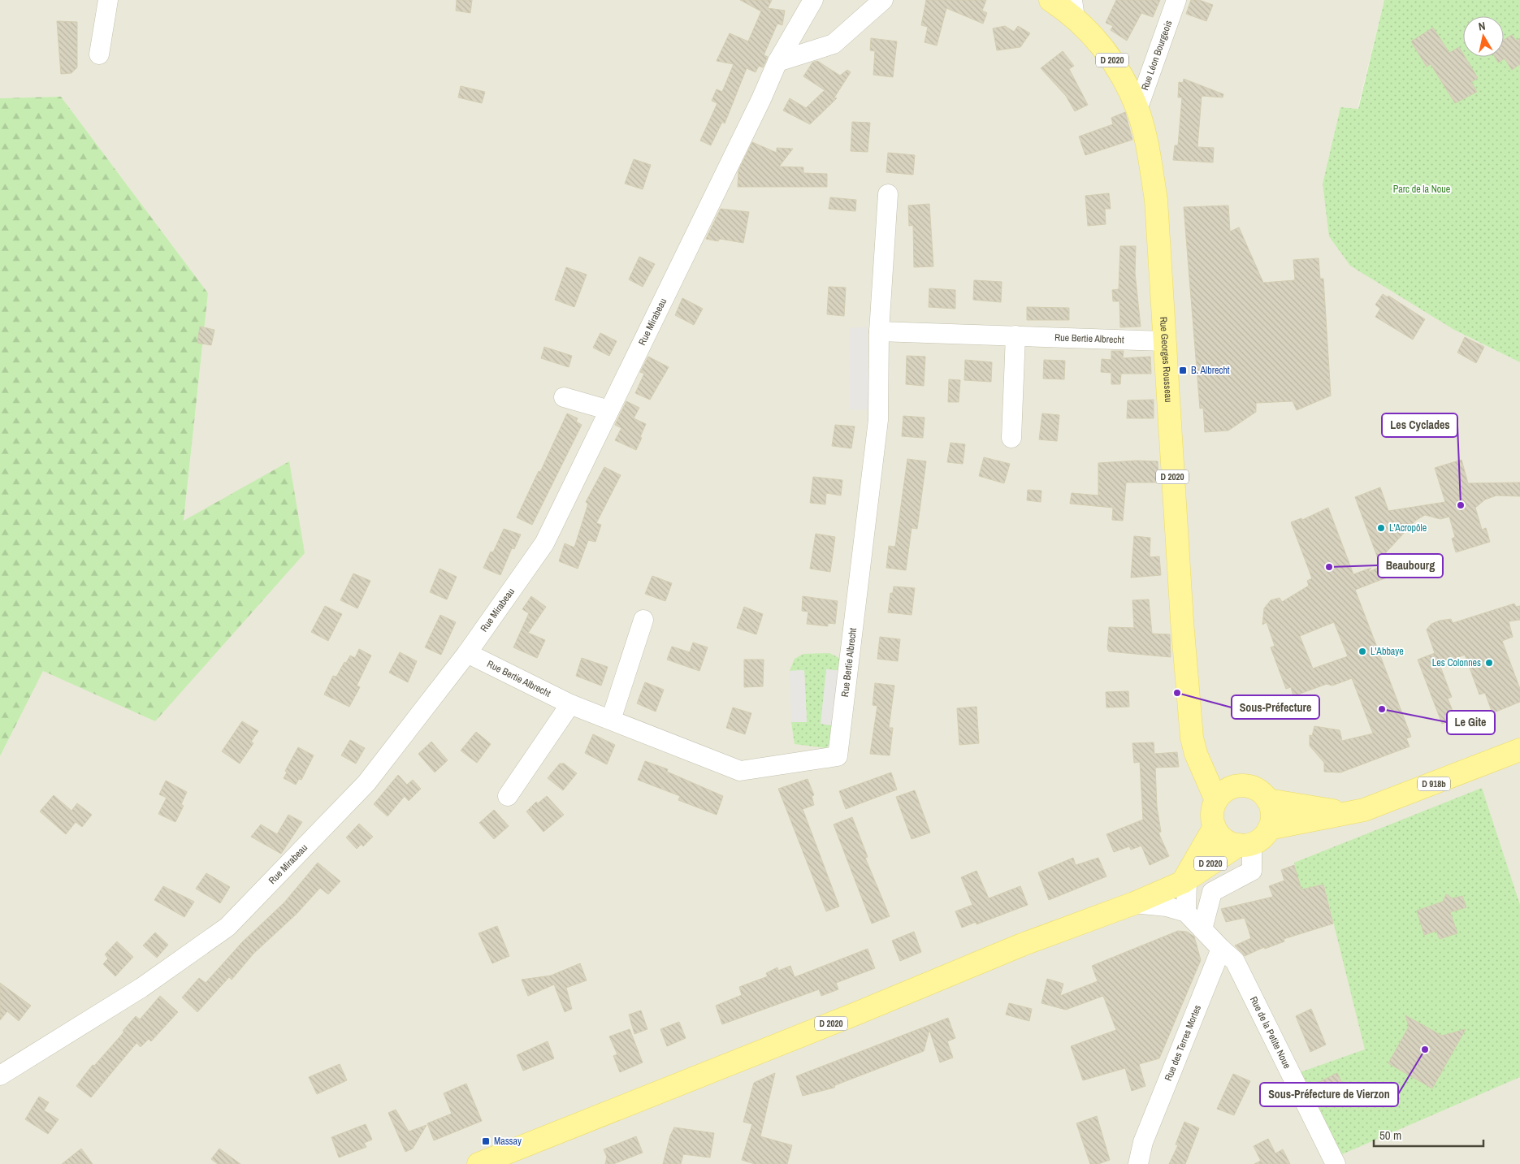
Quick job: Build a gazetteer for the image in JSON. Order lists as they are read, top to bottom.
{
  "streets": {
    "main road": ["D 2020", "Rue Georges Rousseau", "D 918b"],
    "street": [
      "Rue Léon Bourgeois",
      "Rue Mirabeau",
      "Rue Bertie Albrecht",
      "Rue de la Petite Noue",
      "Rue des Terres Mortes"
    ]
  },
  "crossings": [
    ["Rue Léon Bourgeois", "Rue Georges Rousseau"],
    ["D 2020", "Rue Georges Rousseau"],
    ["D 2020", "D 918b"],
    ["Rue Mirabeau", "Rue Bertie Albrecht"],
    ["Rue Bertie Albrecht", "Rue Georges Rousseau"],
    ["Rue Georges Rousseau", "D 918b"],
    ["Rue de la Petite Noue", "Rue des Terres Mortes"]
  ],
  "parks": ["Parc de la Noue"],
  "places": {
    "transit": ["B. Albrecht", "Massay"],
    "other": [
      "Les Cyclades",
      "L'Acropôle",
      "Beaubourg",
      "L'Abbaye",
      "Les Colonnes",
      "Sous-Préfecture",
      "Le Gite",
      "Sous-Préfecture de Vierzon"
    ]
  },
  "scale_bar": "50 m",
  "north": "top"
}
